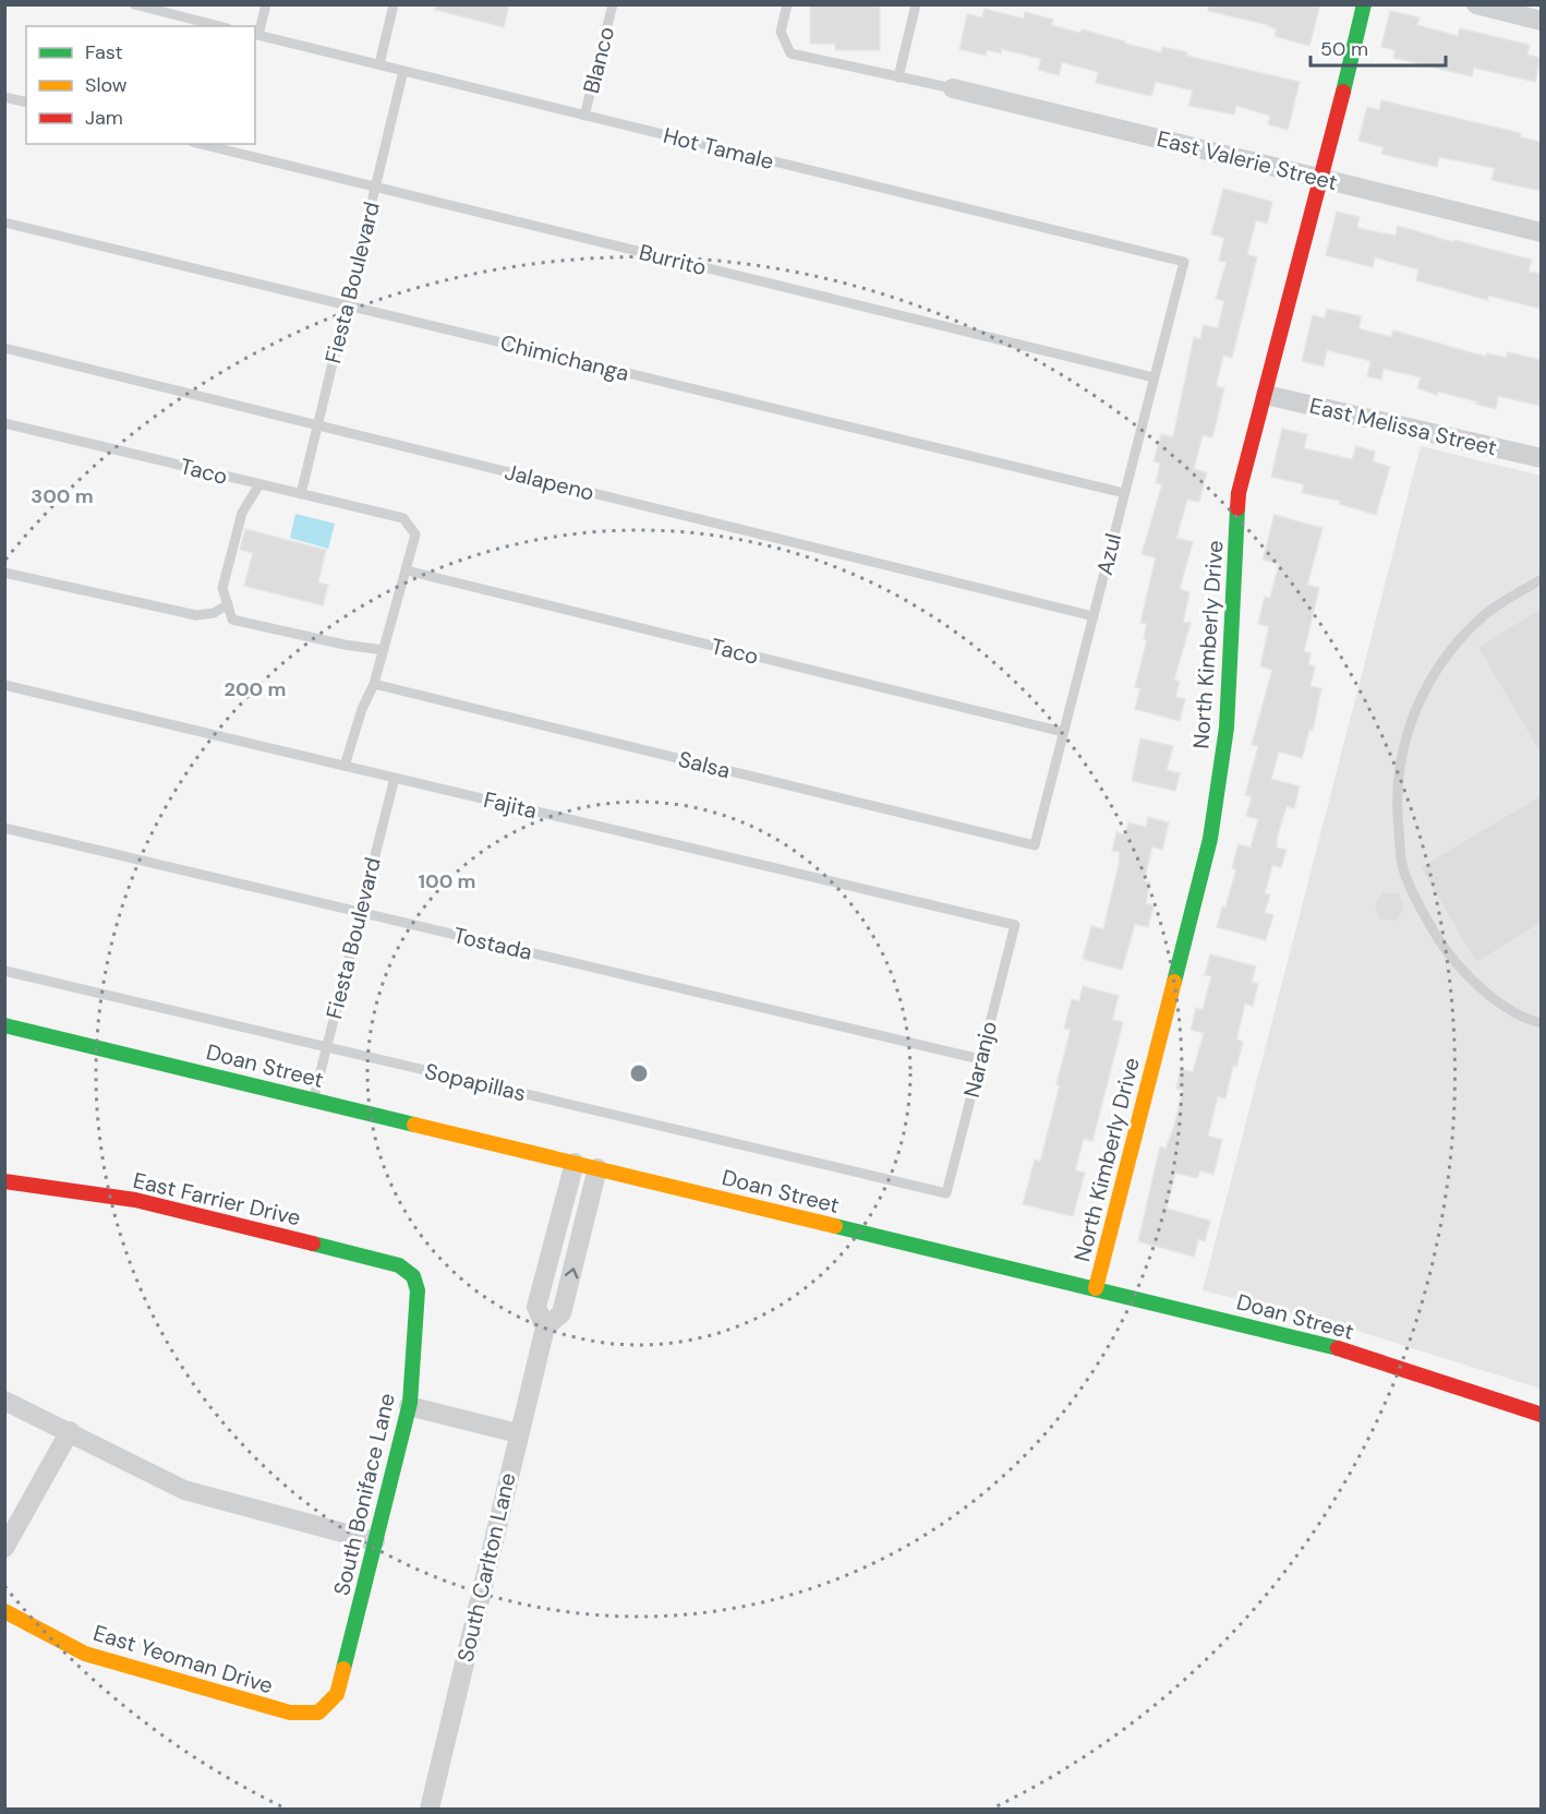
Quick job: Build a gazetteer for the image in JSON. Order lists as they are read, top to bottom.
{
  "streets": {
    "street": [
      "East Valerie Street",
      "East Melissa Street",
      "North Kimberly Drive",
      "Doan Street",
      "East Farrier Drive",
      "South Boniface Lane",
      "South Carlton Lane",
      "East Yeoman Drive"
    ],
    "lane": [
      "Blanco",
      "Hot Tamale",
      "Burrito",
      "Fiesta Boulevard",
      "Chimichanga",
      "Taco",
      "Jalapeno",
      "Azul",
      "Salsa",
      "Fajita",
      "Tostada",
      "Naranjo",
      "Sopapillas"
    ]
  },
  "crossings": [
    ["Blanco", "Hot Tamale"],
    ["Hot Tamale", "Fiesta Boulevard"],
    ["Hot Tamale", "Azul"],
    ["East Valerie Street", "North Kimberly Drive"],
    ["Burrito", "Fiesta Boulevard"],
    ["Burrito", "Azul"],
    ["Fiesta Boulevard", "Chimichanga"],
    ["Fiesta Boulevard", "Taco"],
    ["Fiesta Boulevard", "Jalapeno"],
    ["Fiesta Boulevard", "Fajita"],
    ["Fiesta Boulevard", "Tostada"],
    ["Fiesta Boulevard", "Doan Street"],
    ["Fiesta Boulevard", "Sopapillas"],
    ["Chimichanga", "Azul"],
    ["East Melissa Street", "North Kimberly Drive"],
    ["Taco", "Azul"],
    ["Jalapeno", "Azul"],
    ["Azul", "Salsa"],
    ["North Kimberly Drive", "Doan Street"],
    ["Fajita", "Naranjo"],
    ["Tostada", "Naranjo"],
    ["Naranjo", "Sopapillas"],
    ["Doan Street", "South Carlton Lane"],
    ["East Farrier Drive", "South Boniface Lane"],
    ["South Boniface Lane", "East Yeoman Drive"]
  ],
  "legend": ["Fast", "Slow", "Jam"],
  "scale_bar": "50 m",
  "rings": ["300 m", "200 m", "100 m"]
}
